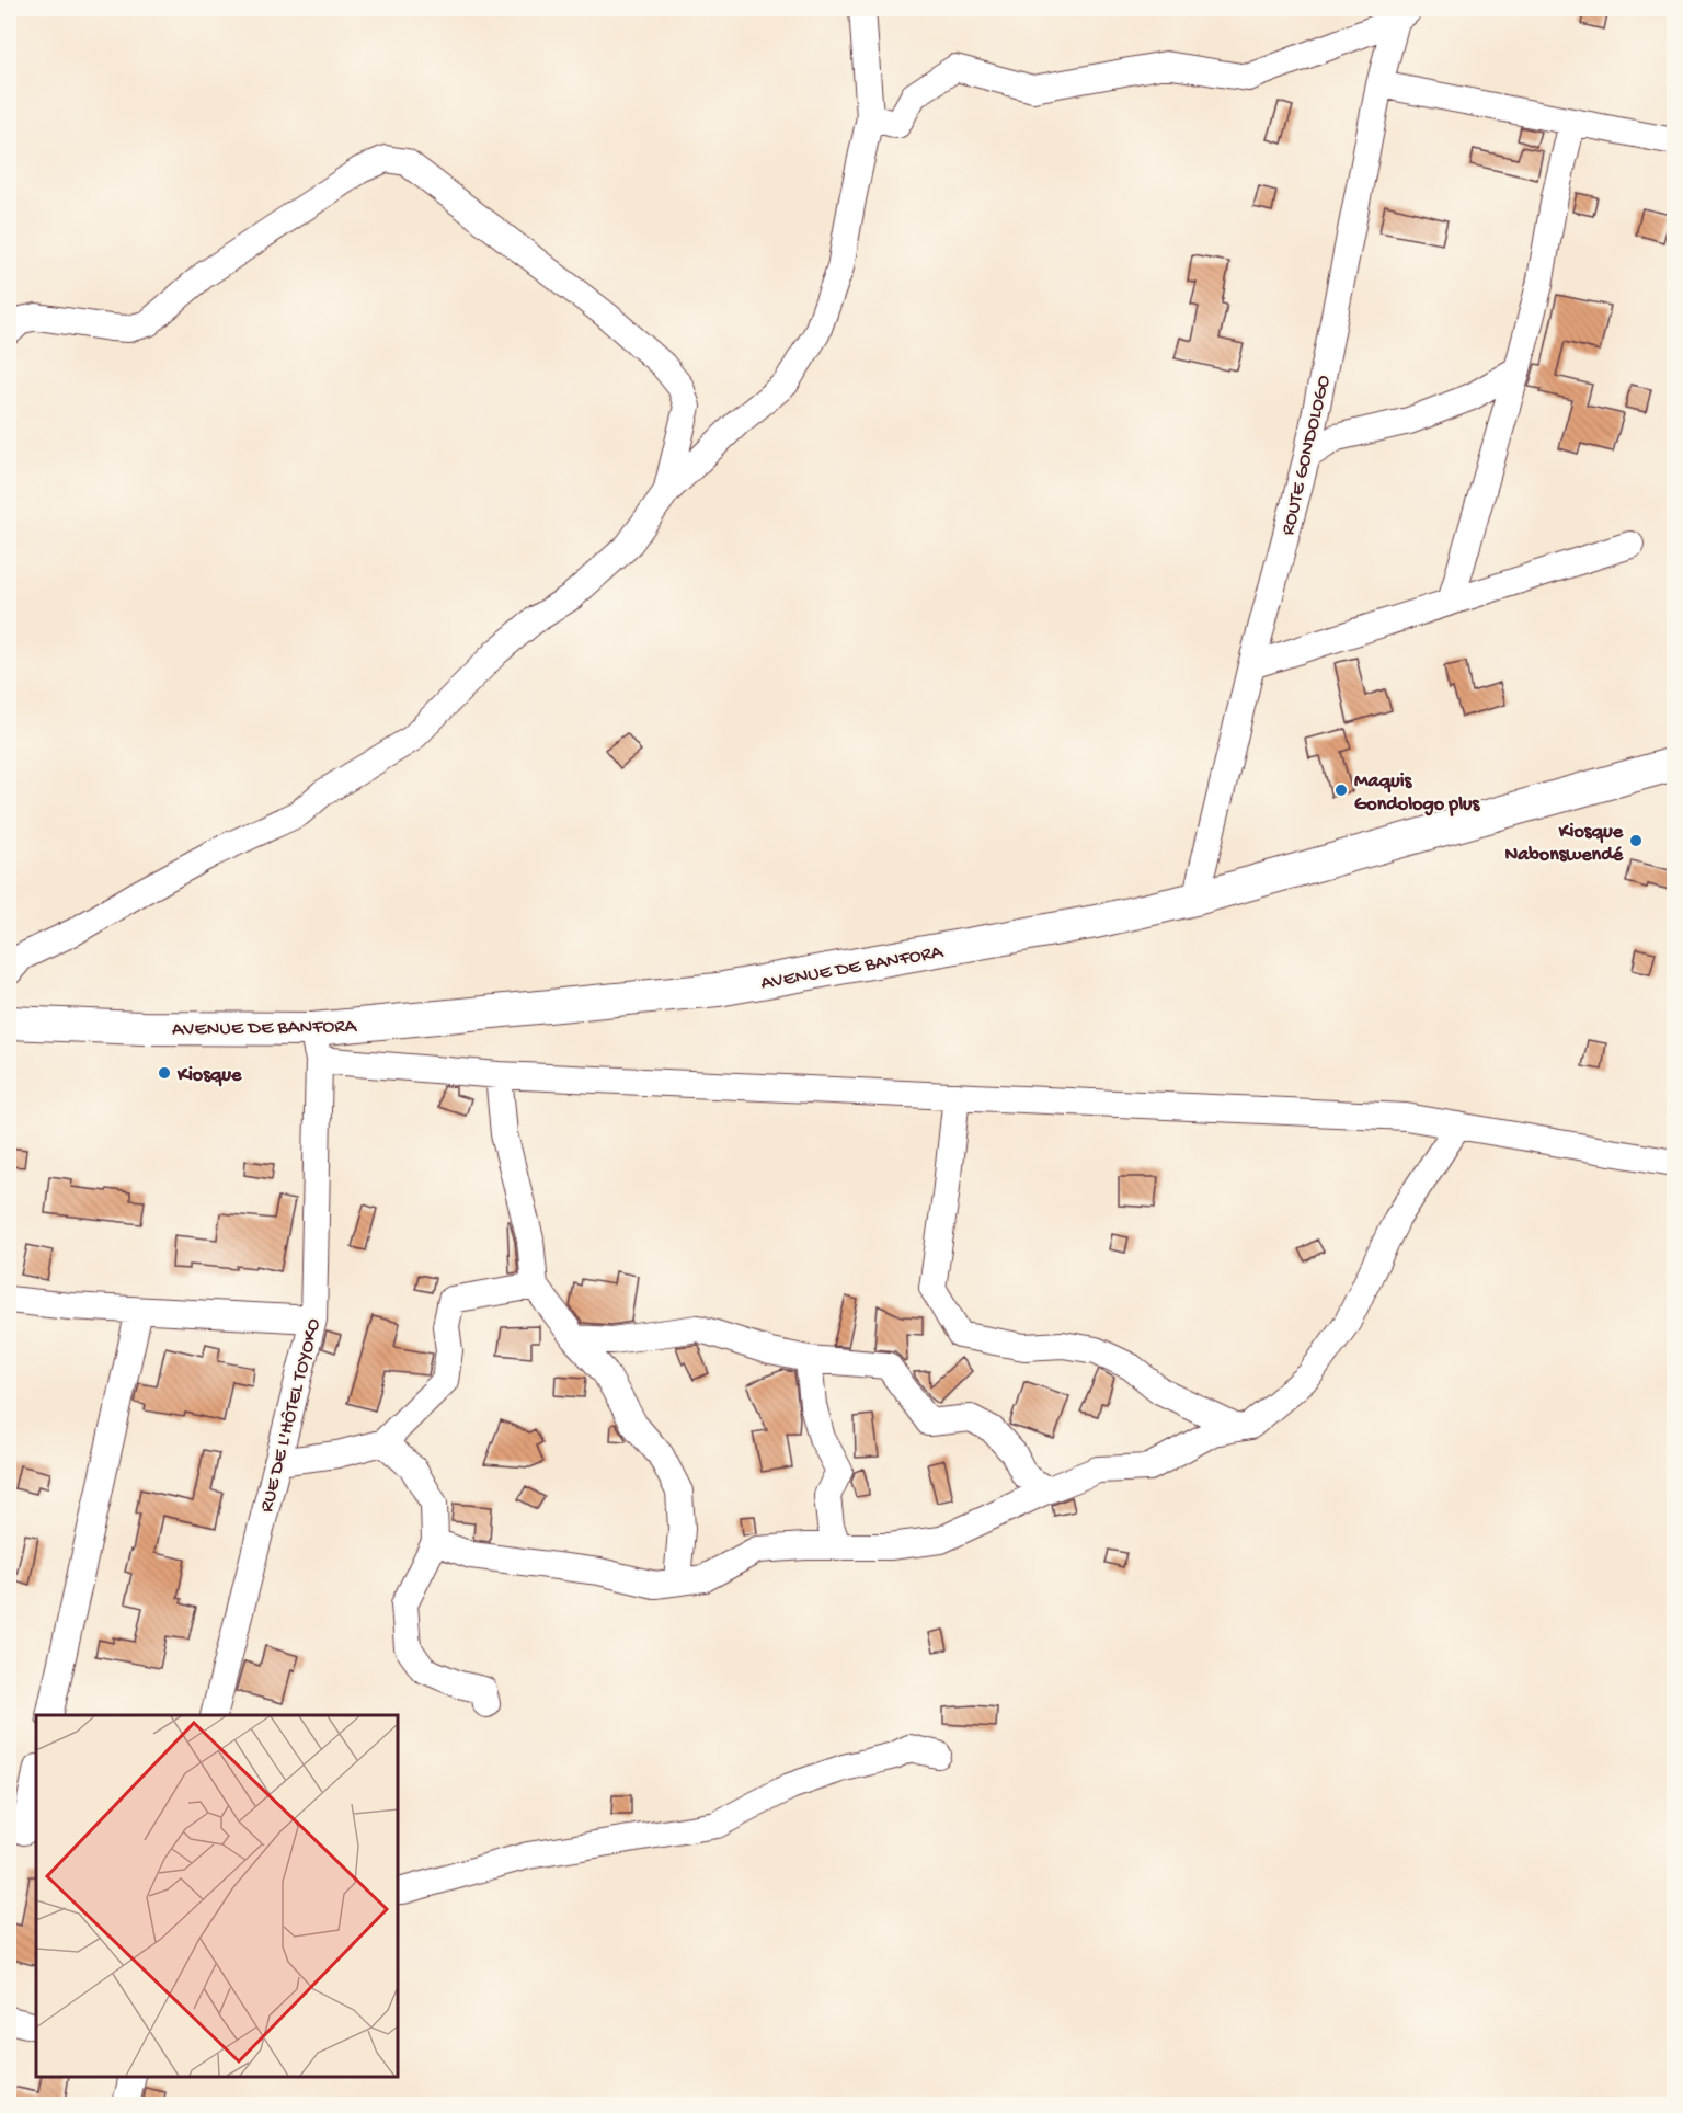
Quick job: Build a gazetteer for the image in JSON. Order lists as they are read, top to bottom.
{
  "streets": {
    "main road": ["AVENUE DE BANFORA"],
    "street": ["ROUTE GONDOLOGO", "RUE DE L'HÔTEL TOYOKO"]
  },
  "crossings": [
    ["ROUTE GONDOLOGO", "AVENUE DE BANFORA"],
    ["AVENUE DE BANFORA", "RUE DE L'HÔTEL TOYOKO"]
  ],
  "places": ["Maquis Gondologo plus", "Kiosque Nabonswendé", "Kiosque"]
}
